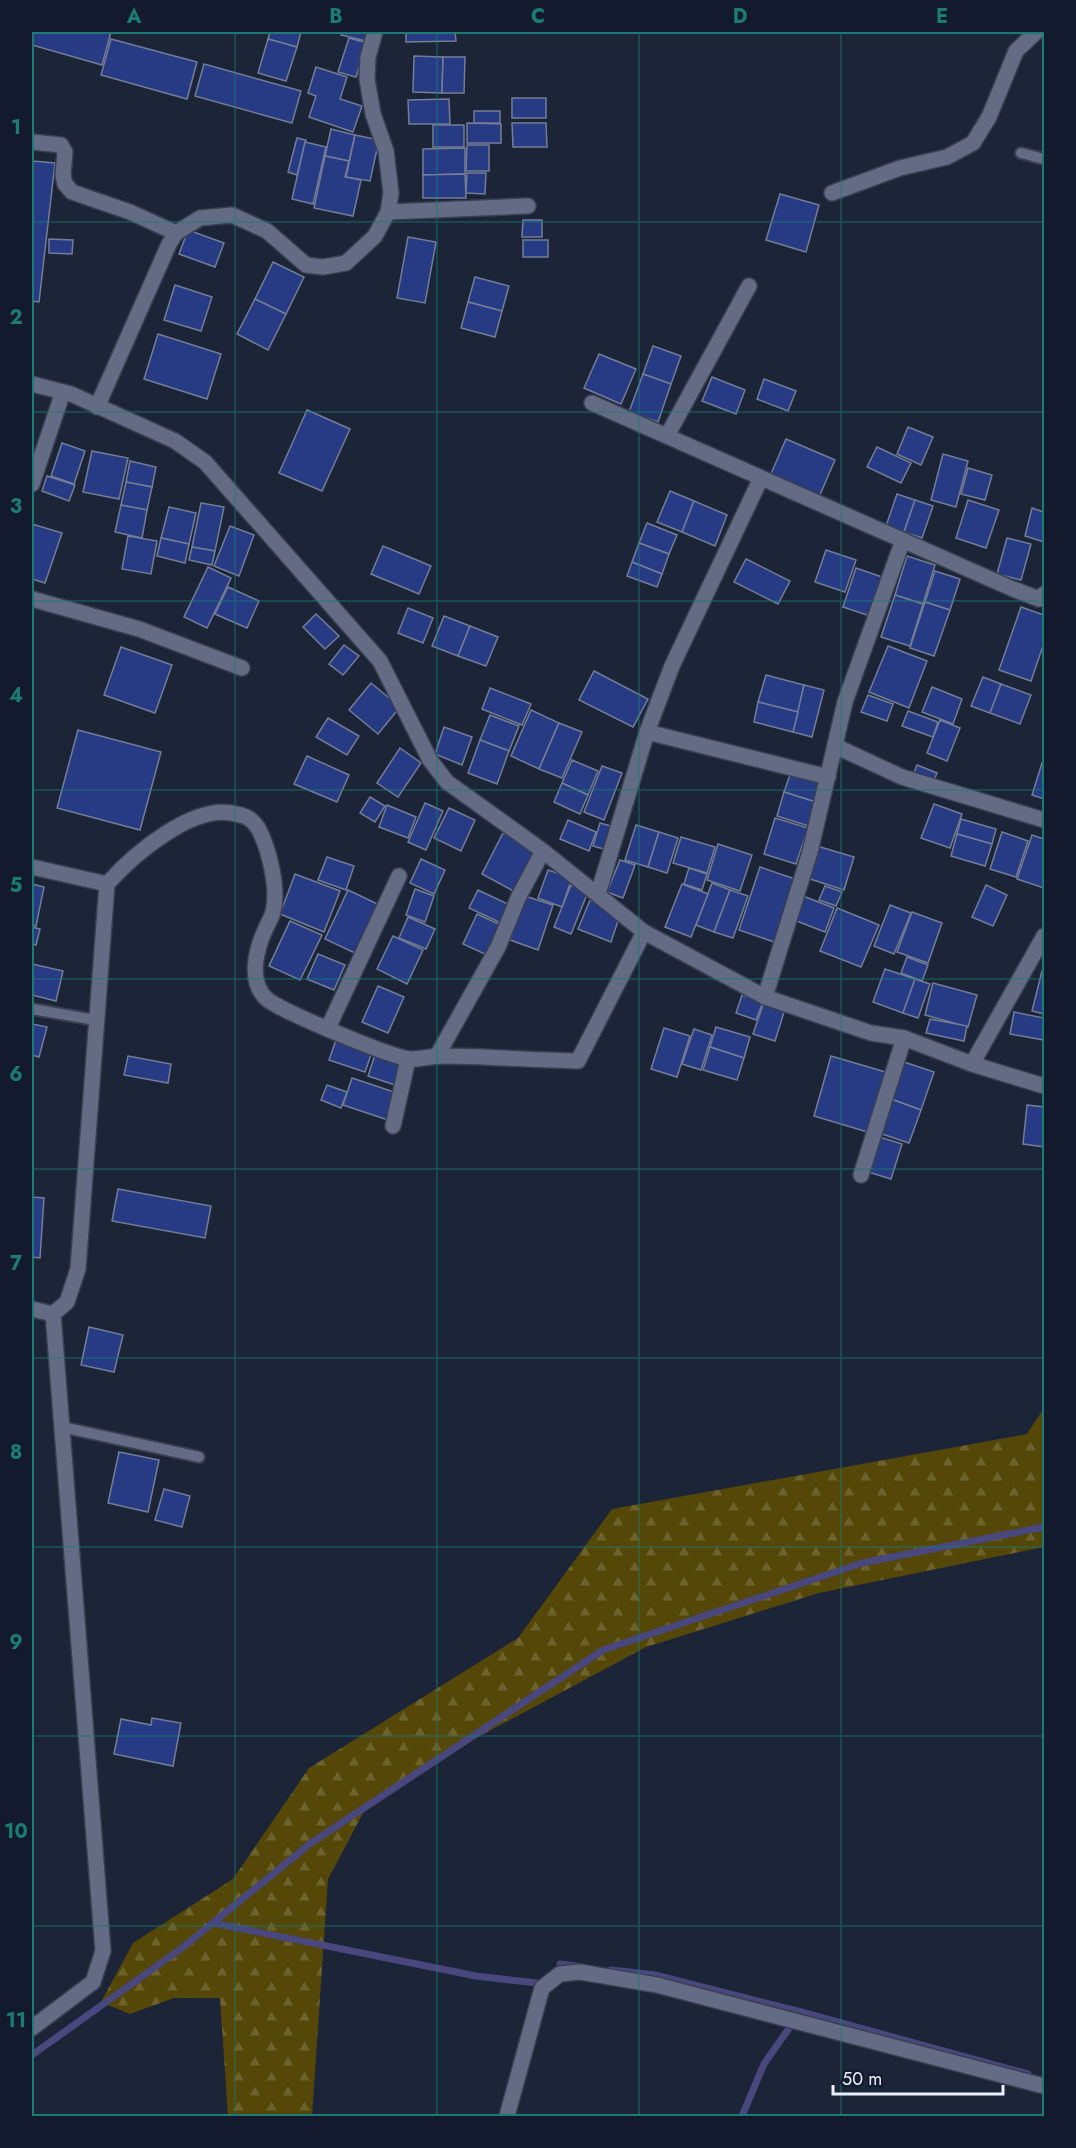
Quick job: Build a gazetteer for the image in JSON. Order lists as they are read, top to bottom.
{
  "scale_bar": "50 m",
  "grid": {
    "columns": [
      "A",
      "B",
      "C",
      "D",
      "E"
    ],
    "rows": [
      "1",
      "2",
      "3",
      "4",
      "5",
      "6",
      "7",
      "8",
      "9",
      "10",
      "11"
    ]
  }
}
